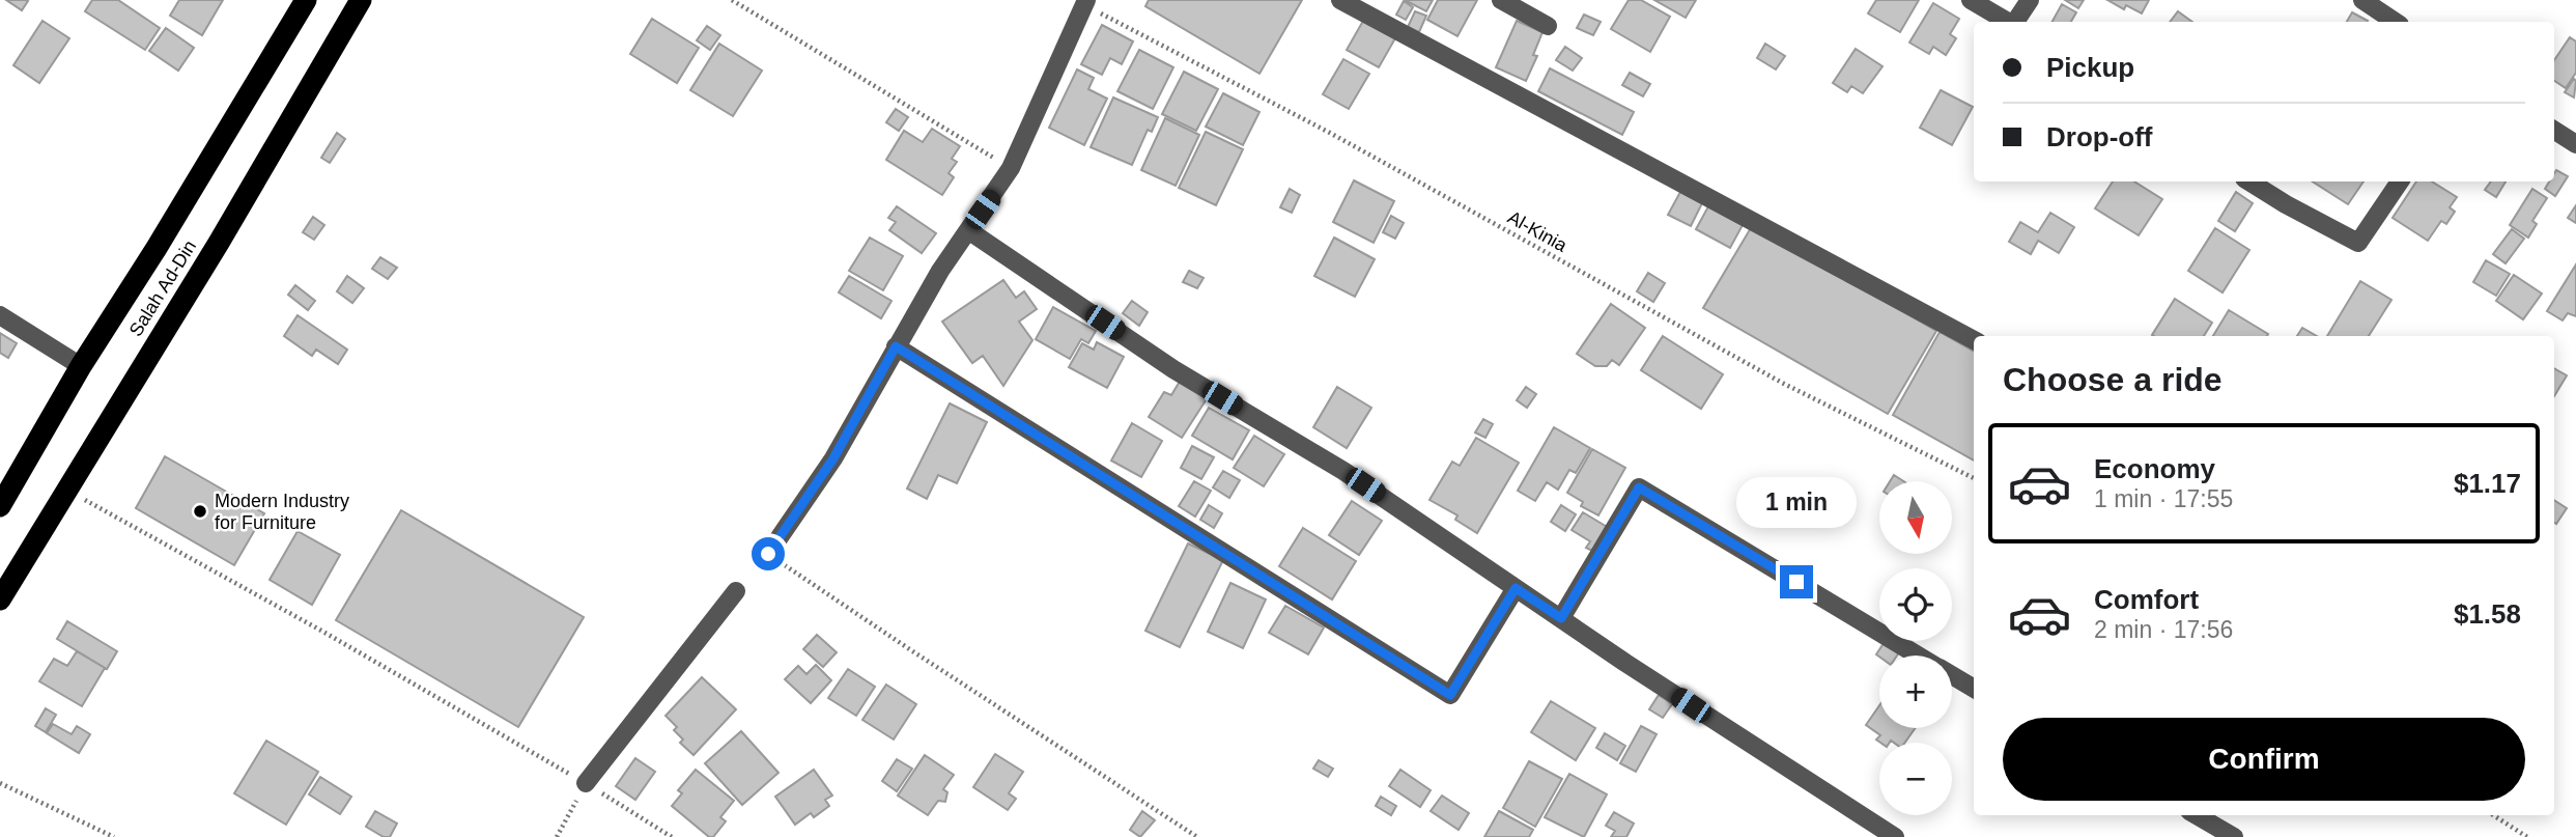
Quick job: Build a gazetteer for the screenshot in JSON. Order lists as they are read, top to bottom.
{
  "streets": {
    "highway": ["Salah Ad-Din"],
    "path": ["Al-Kinia"]
  },
  "places": ["Modern Industry for Furniture"],
  "north": "bottom",
  "page": {
    "banner": ["Pickup", "Drop-off"],
    "heading": "Choose a ride",
    "list": [
      {
        "name": "Economy",
        "note": "1 min · 17:55",
        "value": "$1.17"
      },
      {
        "name": "Comfort",
        "note": "2 min · 17:56",
        "value": "$1.58"
      }
    ],
    "bubble": "1 min",
    "map_buttons": ["+", "−"],
    "buttons": "Confirm"
  }
}
